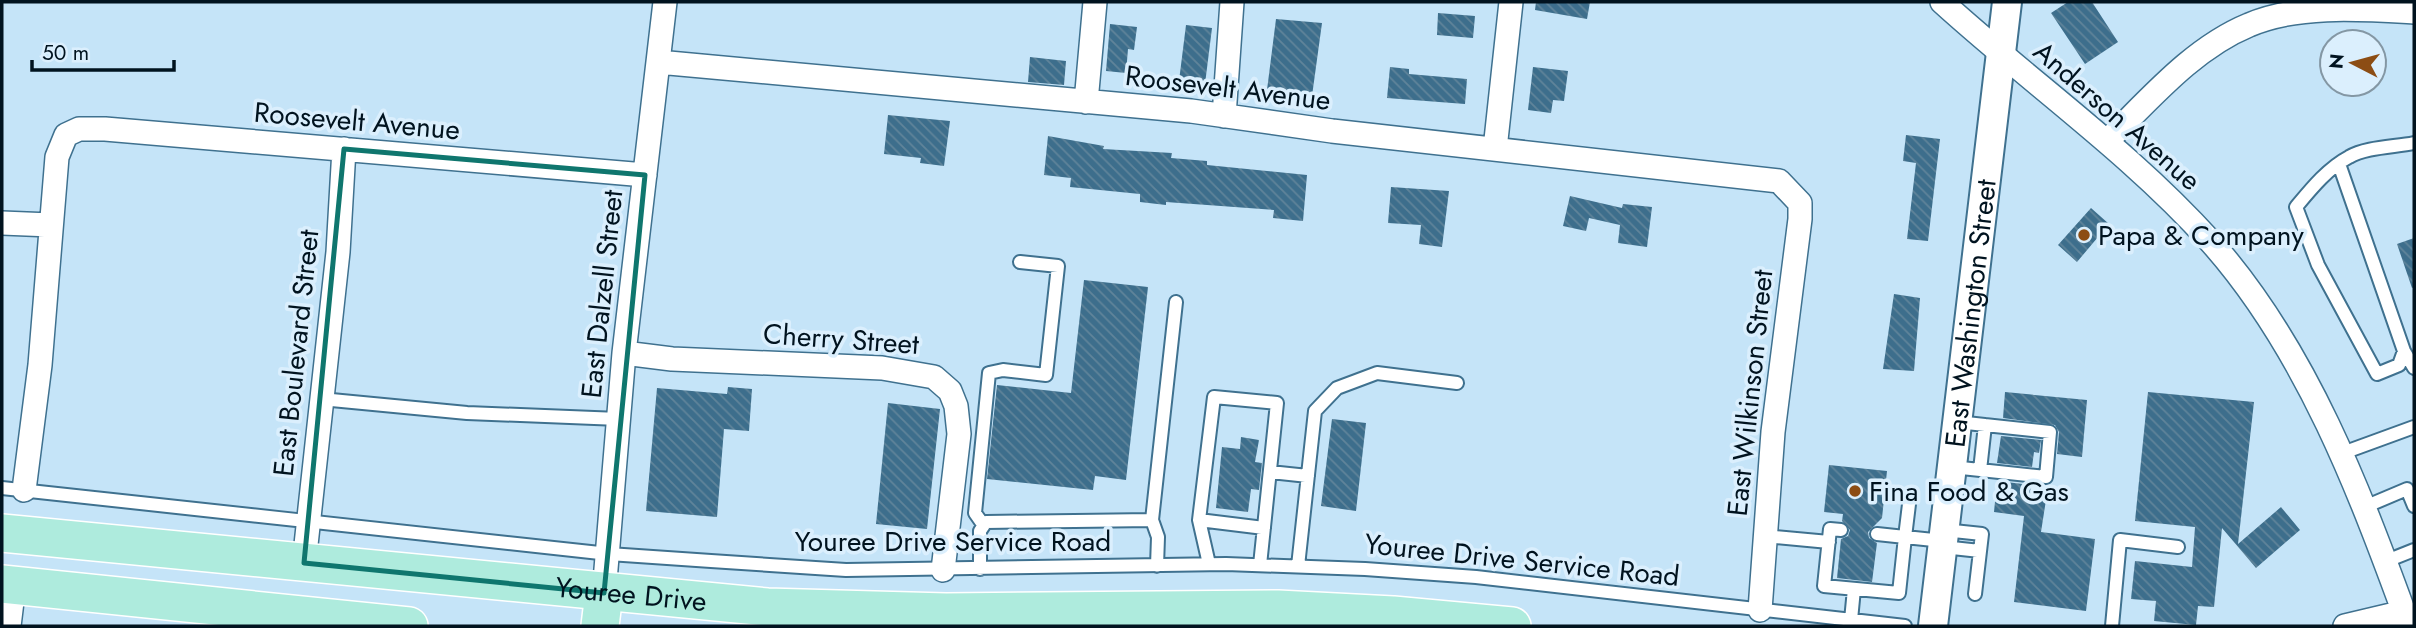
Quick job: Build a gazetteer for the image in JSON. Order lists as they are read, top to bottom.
{
  "streets": {
    "main road": ["Youree Drive"],
    "street": [
      "Roosevelt Avenue",
      "Anderson Avenue",
      "East Dalzell Street",
      "East Washington Street",
      "Cherry Street",
      "East Boulevard Street",
      "East Wilkinson Street"
    ],
    "lane": ["Youree Drive Service Road"]
  },
  "crossings": [
    ["Roosevelt Avenue", "East Dalzell Street"],
    ["Roosevelt Avenue", "East Boulevard Street"],
    ["Roosevelt Avenue", "East Wilkinson Street"],
    ["Anderson Avenue", "East Washington Street"],
    ["East Dalzell Street", "Cherry Street"],
    ["East Dalzell Street", "Youree Drive Service Road"],
    ["East Dalzell Street", "Youree Drive"],
    ["Cherry Street", "Youree Drive Service Road"],
    ["East Boulevard Street", "Youree Drive Service Road"],
    ["East Boulevard Street", "Youree Drive"],
    ["East Wilkinson Street", "Youree Drive Service Road"]
  ],
  "places": ["Papa & Company", "Fina Food & Gas"],
  "scale_bar": "50 m",
  "north": "left"
}
